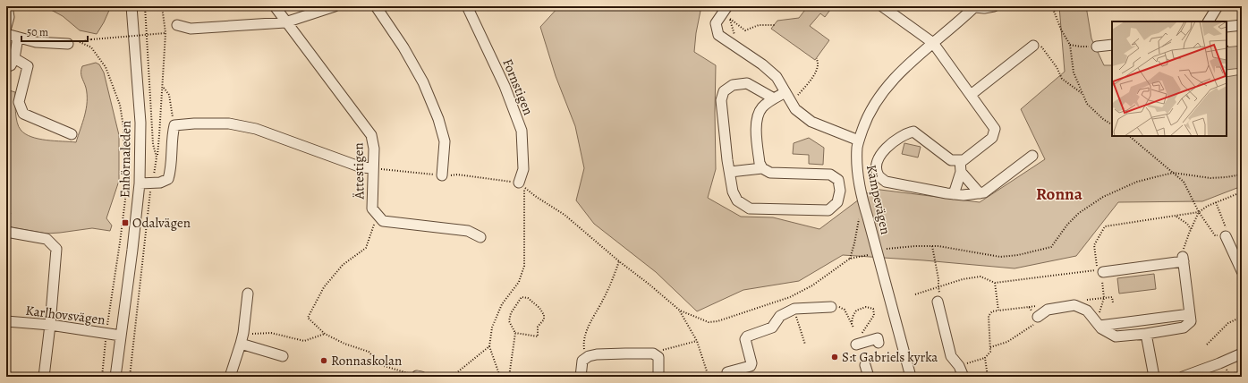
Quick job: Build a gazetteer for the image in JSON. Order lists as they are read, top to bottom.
{
  "streets": {
    "street": [
      "Fornstigen",
      "Enhörnaleden",
      "Ättestigen",
      "Kämpevägen",
      "Karlhovsvägen"
    ]
  },
  "crossings": [
    ["Enhörnaleden", "Karlhovsvägen"]
  ],
  "districts": ["Ronna"],
  "places": {
    "transit": ["Odalvägen"],
    "other": ["S:t Gabriels kyrka", "Ronnaskolan"]
  },
  "scale_bar": "50 m"
}
